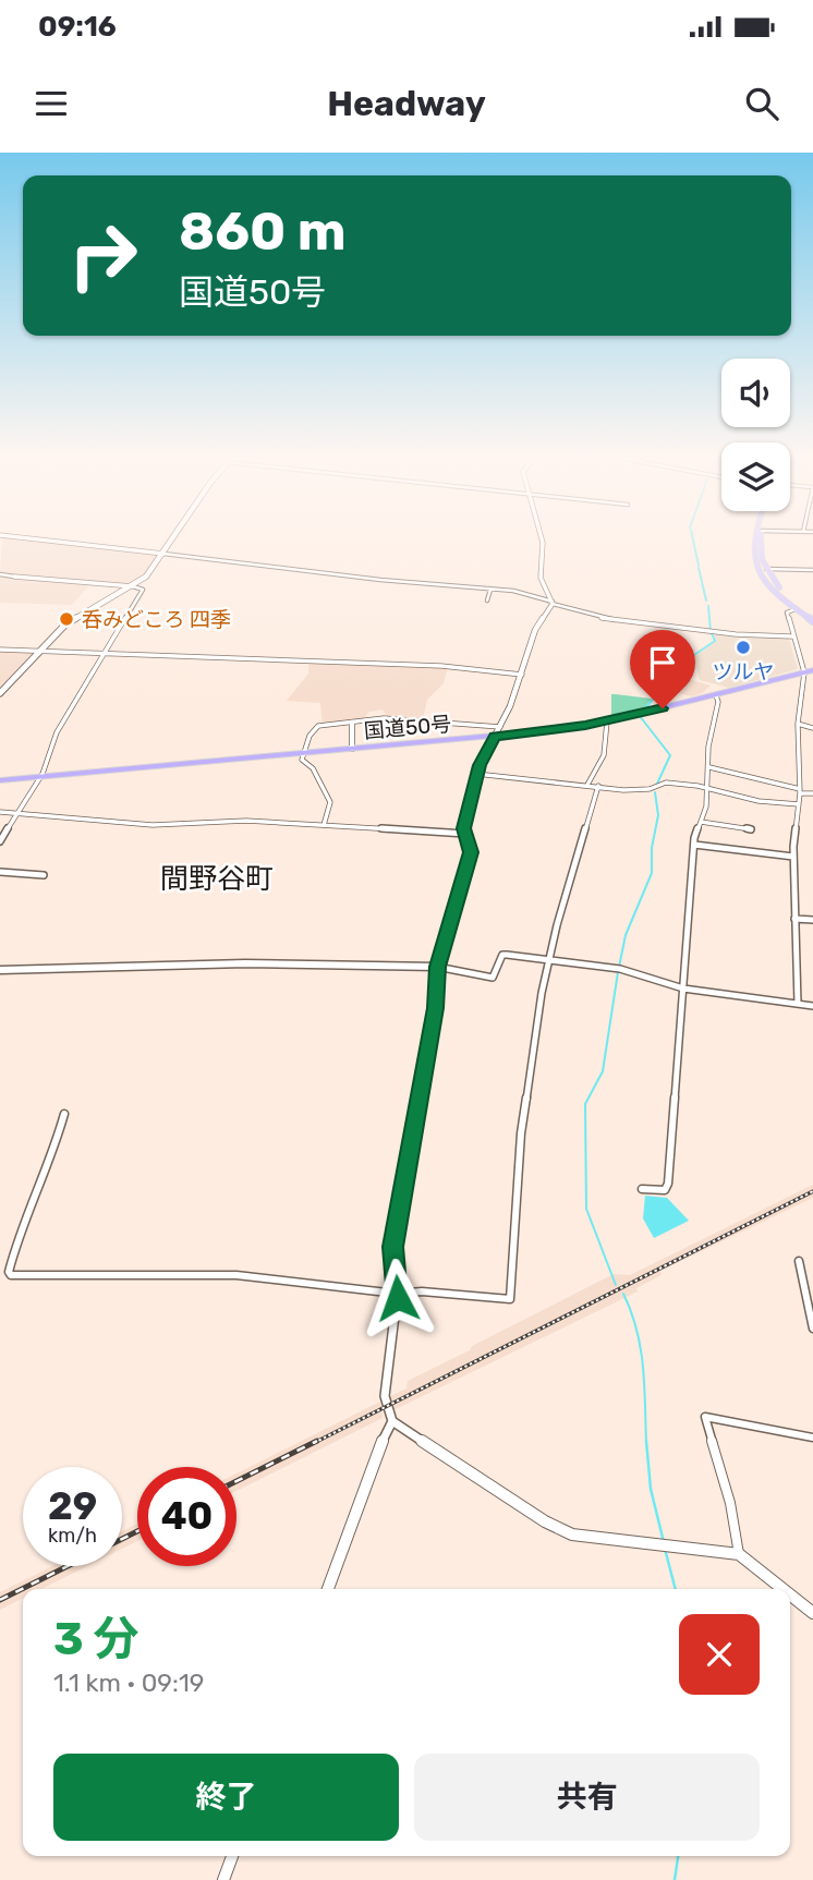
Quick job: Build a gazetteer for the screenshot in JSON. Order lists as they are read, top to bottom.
{
  "streets": {
    "highway": ["国道50号"]
  },
  "districts": ["間野谷町"],
  "places": ["呑みどころ 四季", "ツルヤ"],
  "page": {
    "status": "09:16",
    "header": "Headway",
    "turn": ["860 m", "国道50号"],
    "speed": "29 km/h",
    "limit": "40",
    "heading": ["3 分", "1.1 km · 09:19"],
    "buttons": ["終了", "共有"]
  }
}
